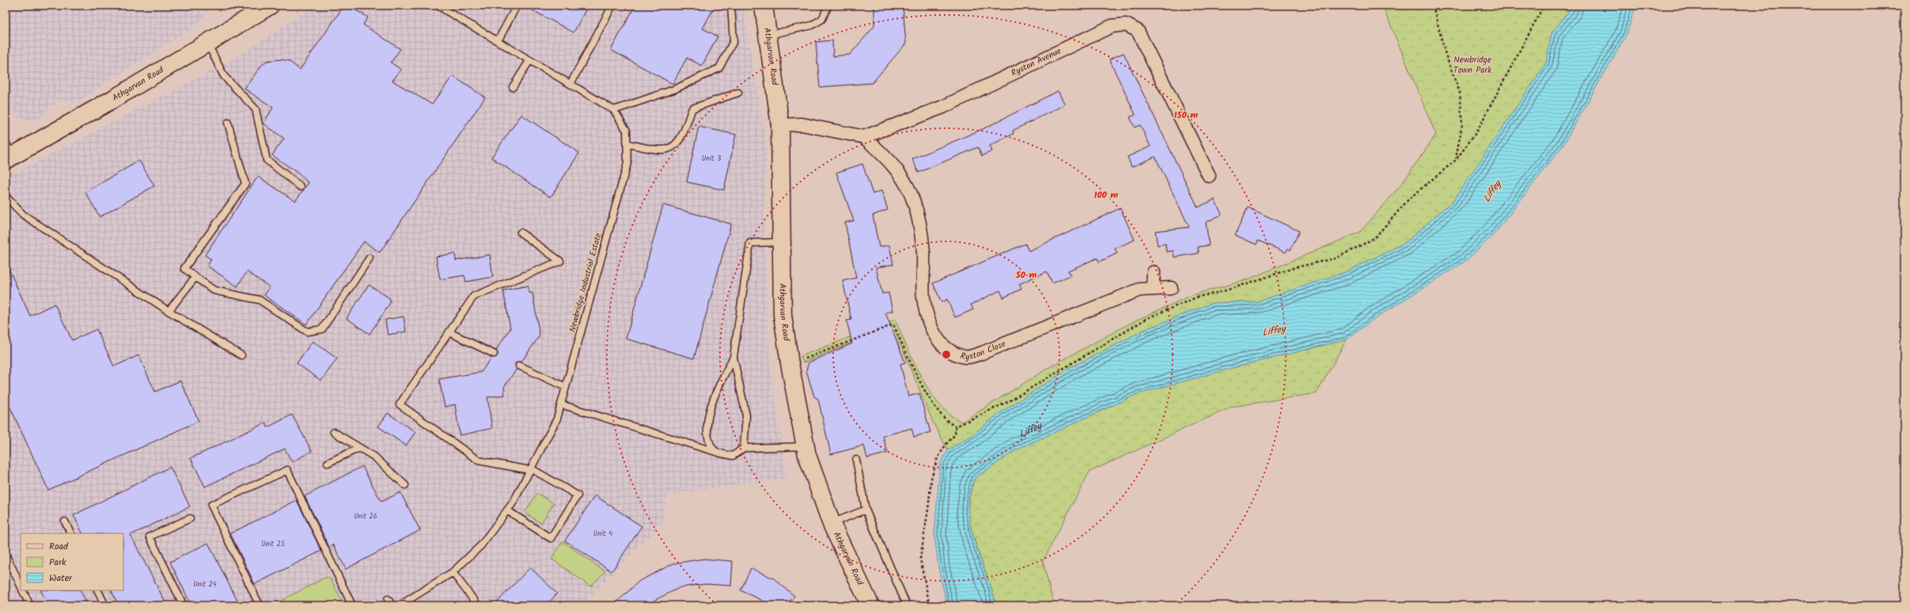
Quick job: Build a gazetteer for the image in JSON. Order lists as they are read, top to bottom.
{
  "streets": {
    "main road": ["Athgarvan Road"],
    "street": ["Ryston Avenue", "Ryston Close"],
    "lane": ["Newbridge Industrial Estate"]
  },
  "crossings": [
    ["Ryston Avenue", "Ryston Close"]
  ],
  "water": ["Liffey"],
  "parks": ["Newbridge Town Park"],
  "house_numbers": [
    "Unit 3",
    "Unit 26",
    "Unit 4",
    "Unit 25",
    "Unit 24"
  ],
  "legend": ["Road", "Park", "Water"],
  "rings": ["150 m", "100 m", "50 m"]
}
